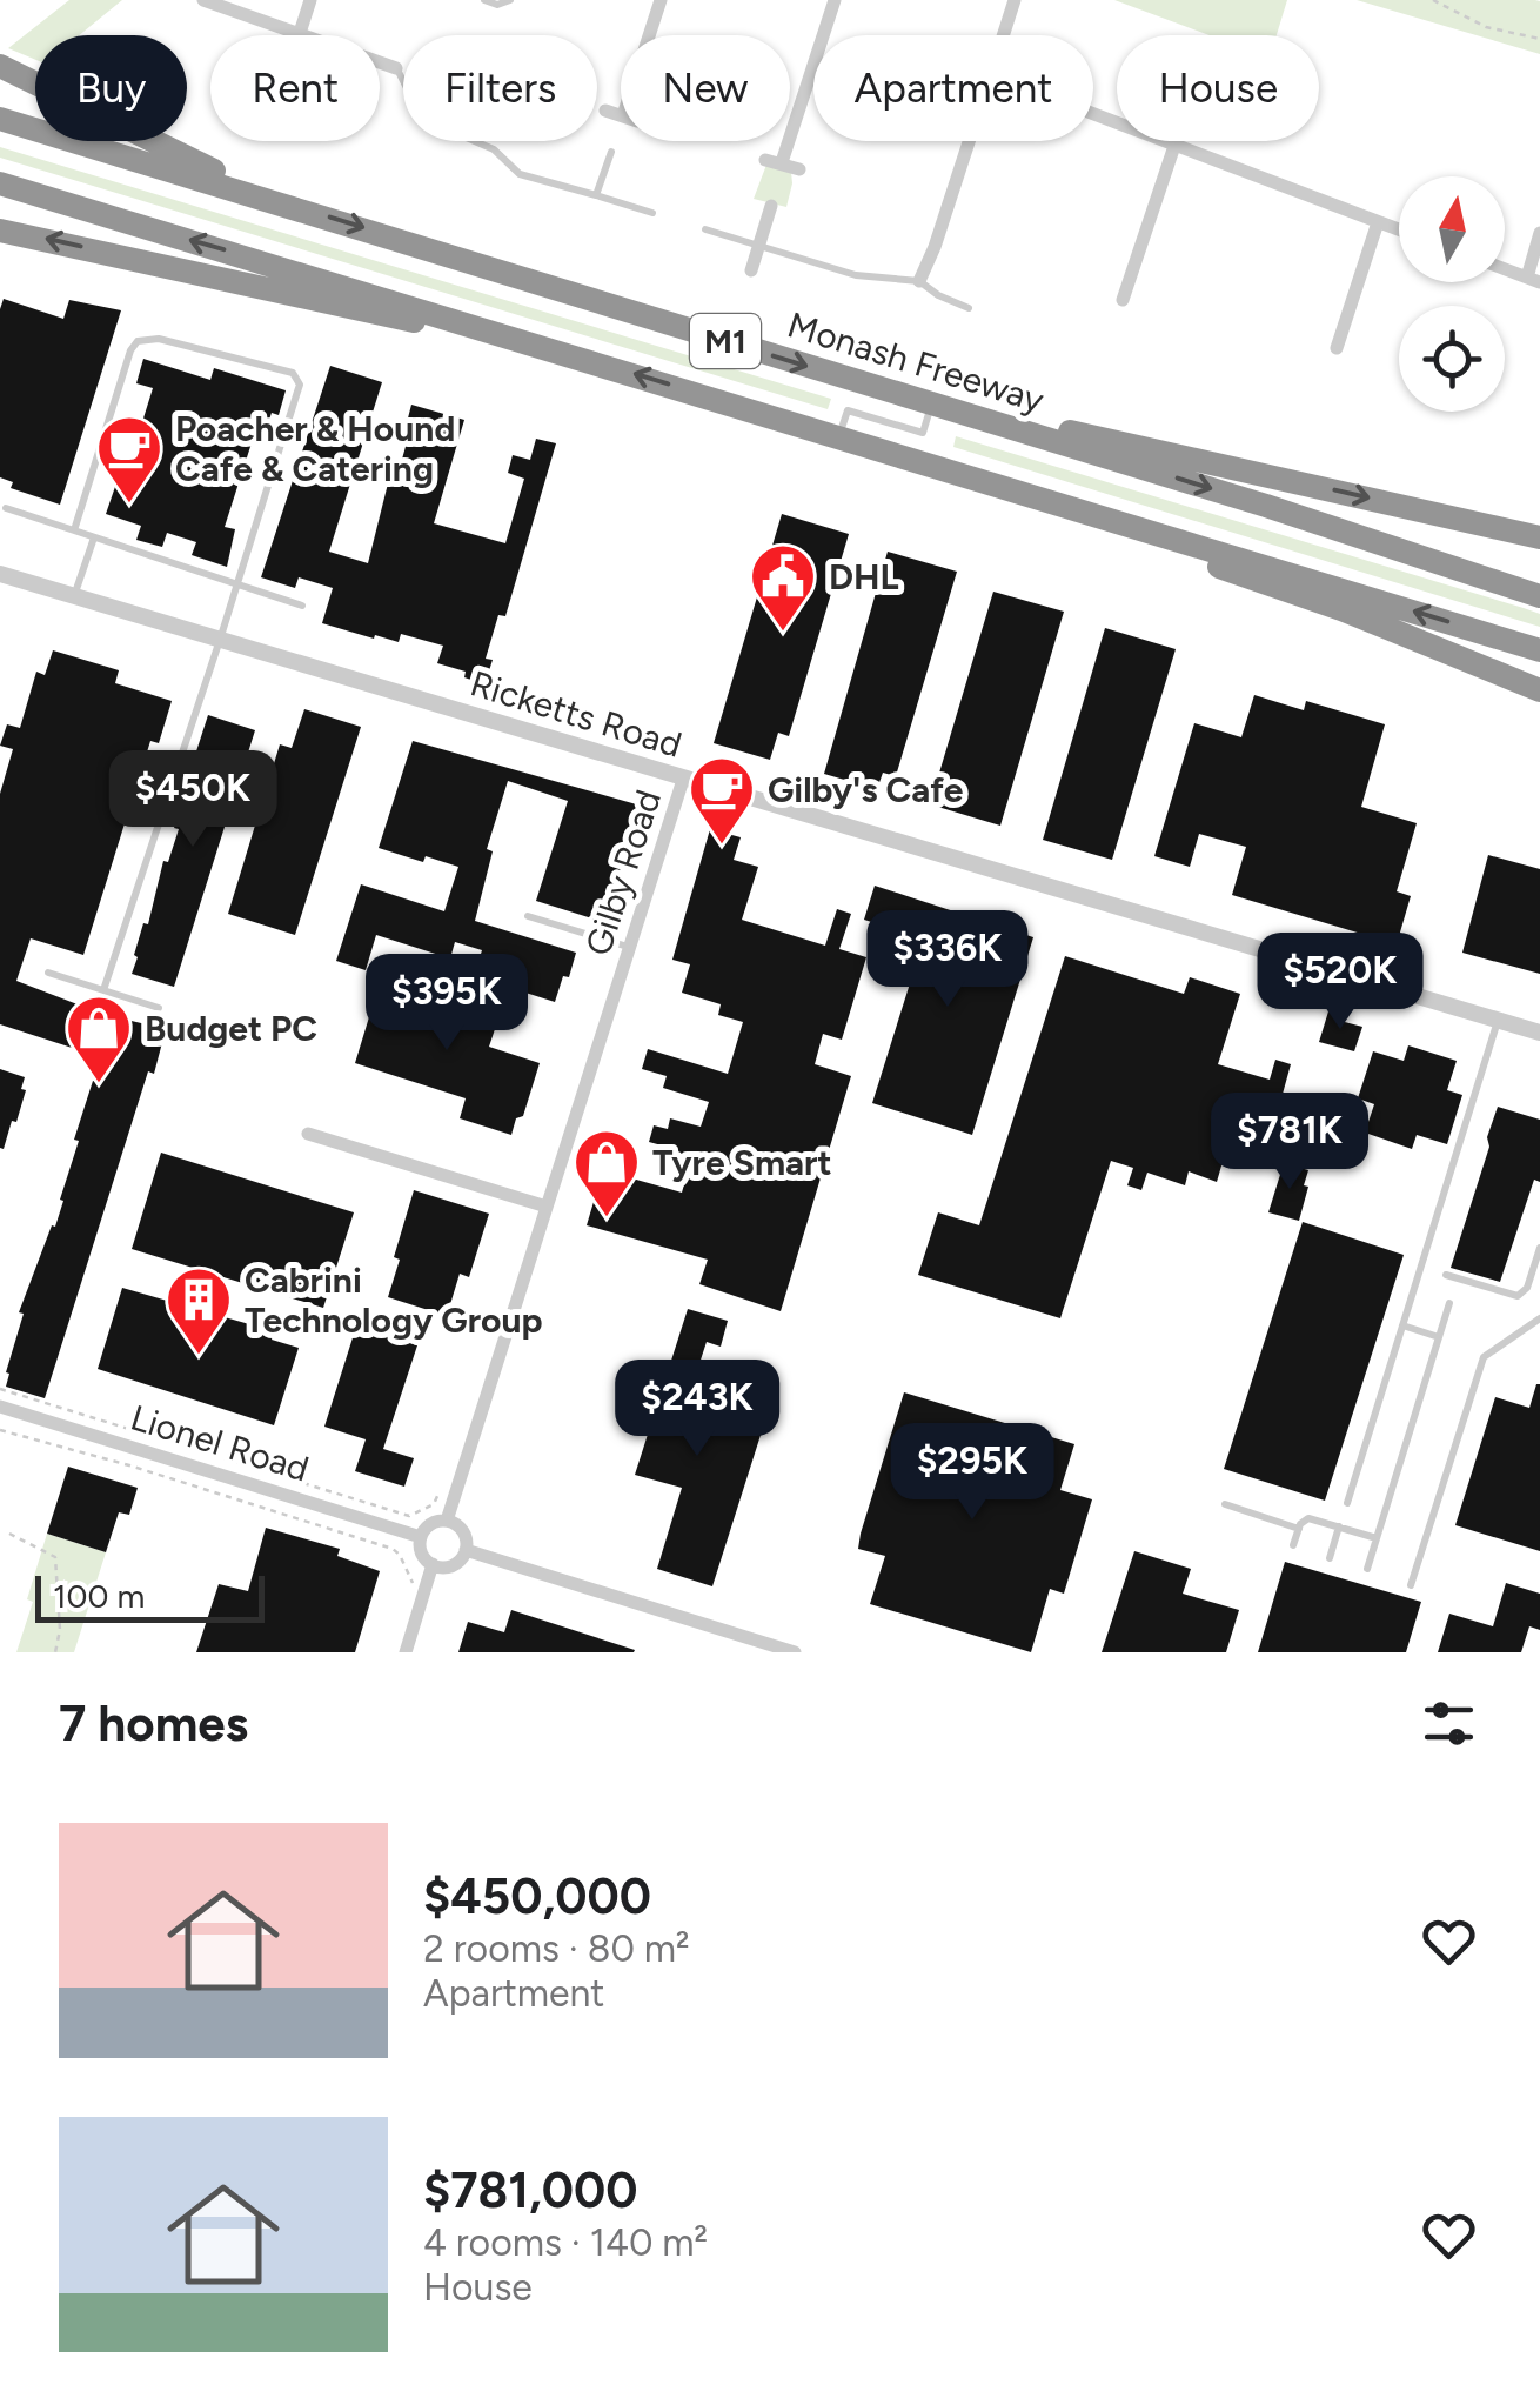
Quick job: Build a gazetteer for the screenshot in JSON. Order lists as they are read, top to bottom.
{
  "streets": {
    "highway": ["M1", "Monash Freeway"],
    "street": ["Ricketts Road", "Gilby Road", "Lionel Road"]
  },
  "crossings": [
    ["Ricketts Road", "Gilby Road"],
    ["Gilby Road", "Lionel Road"]
  ],
  "places": {
    "cafe": ["Poacher & Hound Cafe & Catering", "Gilby's Cafe"],
    "public building": ["DHL"],
    "shop": ["Budget PC", "Tyre Smart"],
    "building": ["Cabrini Technology Group"]
  },
  "scale_bar": "100 m",
  "north": "top",
  "page": {
    "chip": [
      "Buy",
      "Rent",
      "Filters",
      "New",
      "Apartment",
      "House"
    ],
    "price": [
      "$450K",
      "$336K",
      "$520K",
      "$395K",
      "$781K",
      "$243K",
      "$295K"
    ],
    "scale": "100 m",
    "heading": "7 homes",
    "list": [
      {
        "name": "$450,000",
        "note": "2 rooms · 80 m² · Apartment"
      },
      {
        "name": "$781,000",
        "note": "4 rooms · 140 m² · House"
      }
    ]
  }
}
